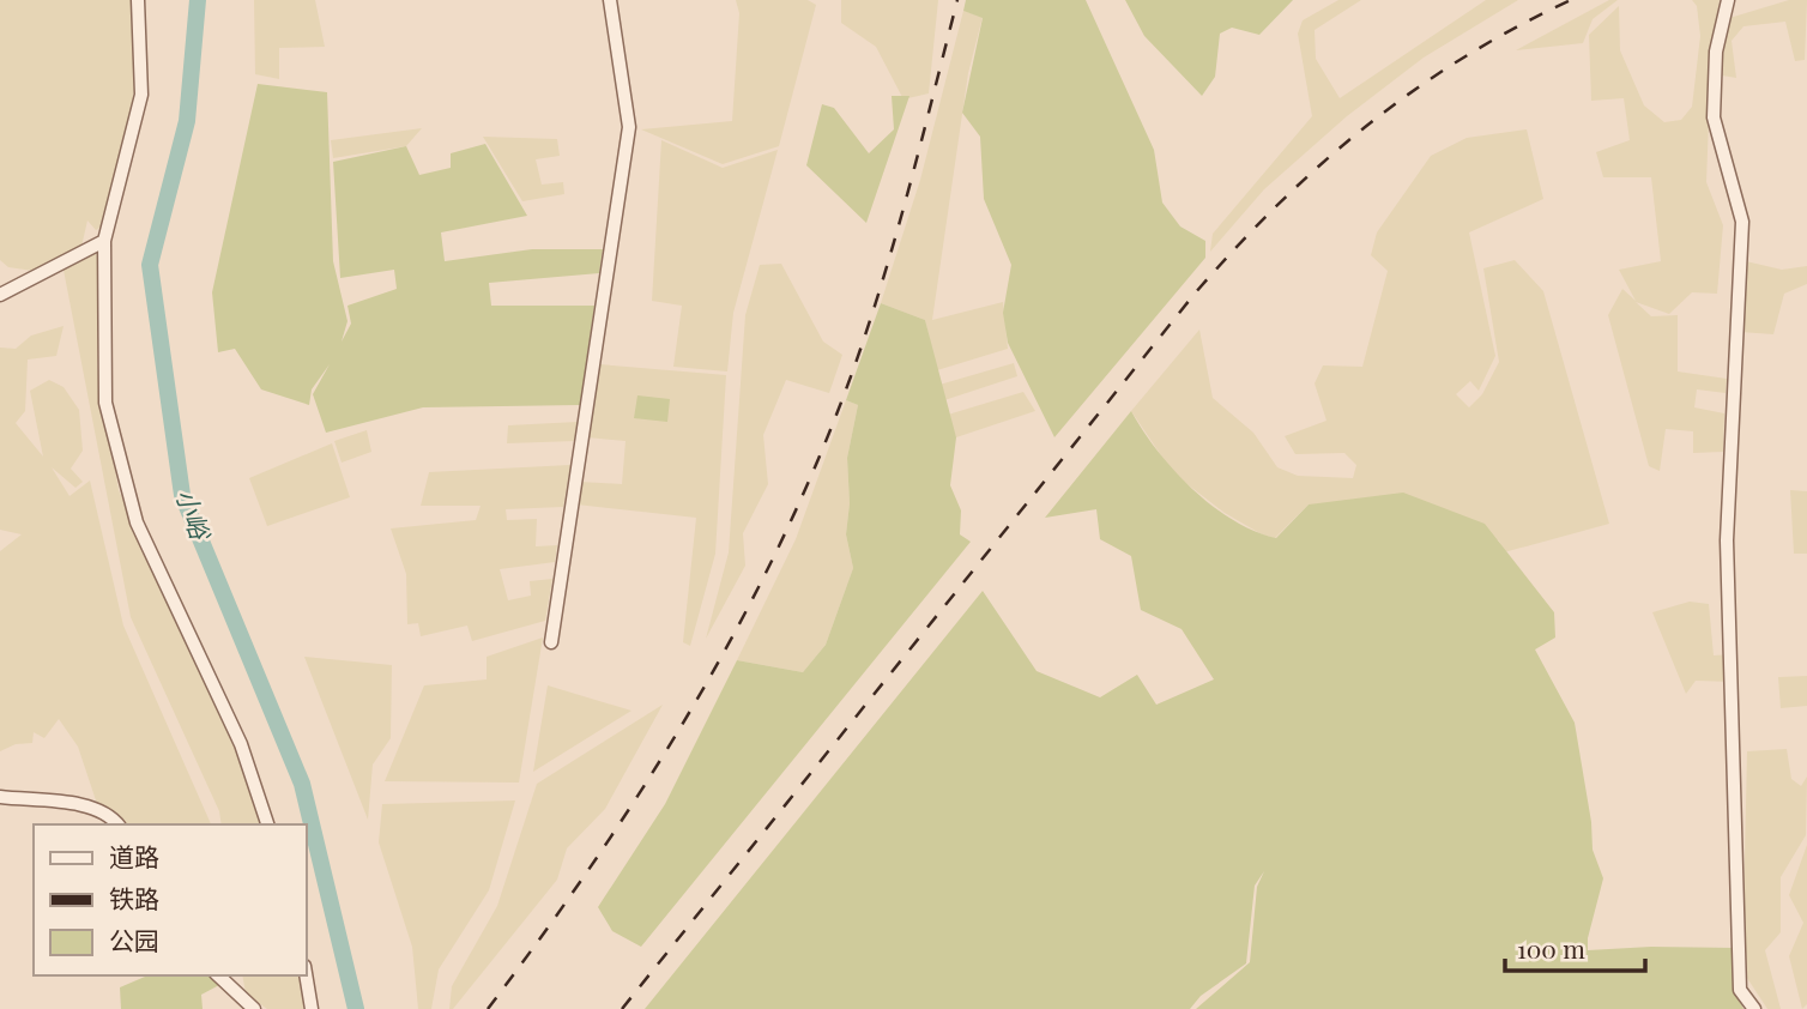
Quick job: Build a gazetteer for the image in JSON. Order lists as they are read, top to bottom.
{
  "water": ["小峪"],
  "legend": ["道路", "铁路", "公园"],
  "scale_bar": "100 m"
}
